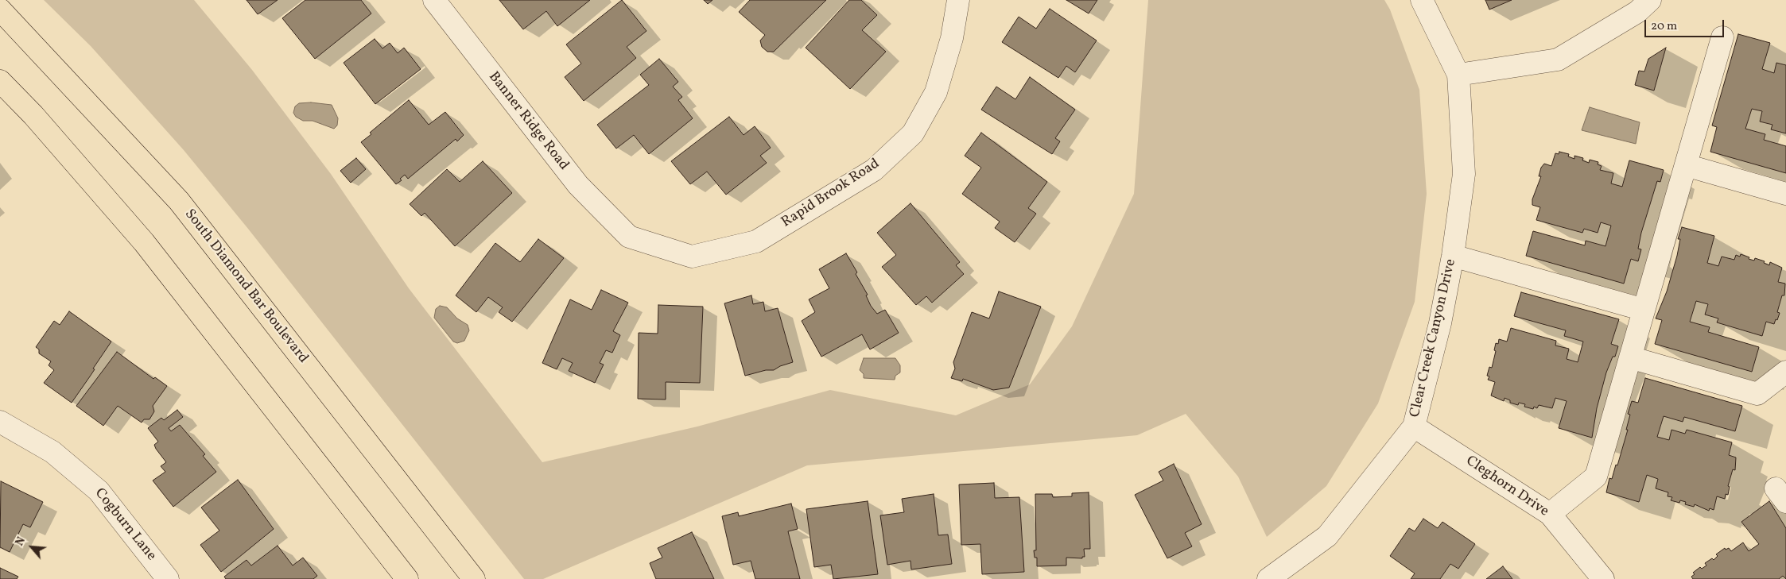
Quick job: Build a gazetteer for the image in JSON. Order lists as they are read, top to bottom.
{
  "streets": {
    "main road": ["South Diamond Bar Boulevard"],
    "street": [
      "Banner Ridge Road",
      "Rapid Brook Road",
      "Clear Creek Canyon Drive",
      "Cleghorn Drive",
      "Cogburn Lane"
    ]
  },
  "crossings": [
    ["Banner Ridge Road", "Rapid Brook Road"],
    ["Clear Creek Canyon Drive", "Cleghorn Drive"]
  ],
  "scale_bar": "20 m",
  "north": "top left"
}
